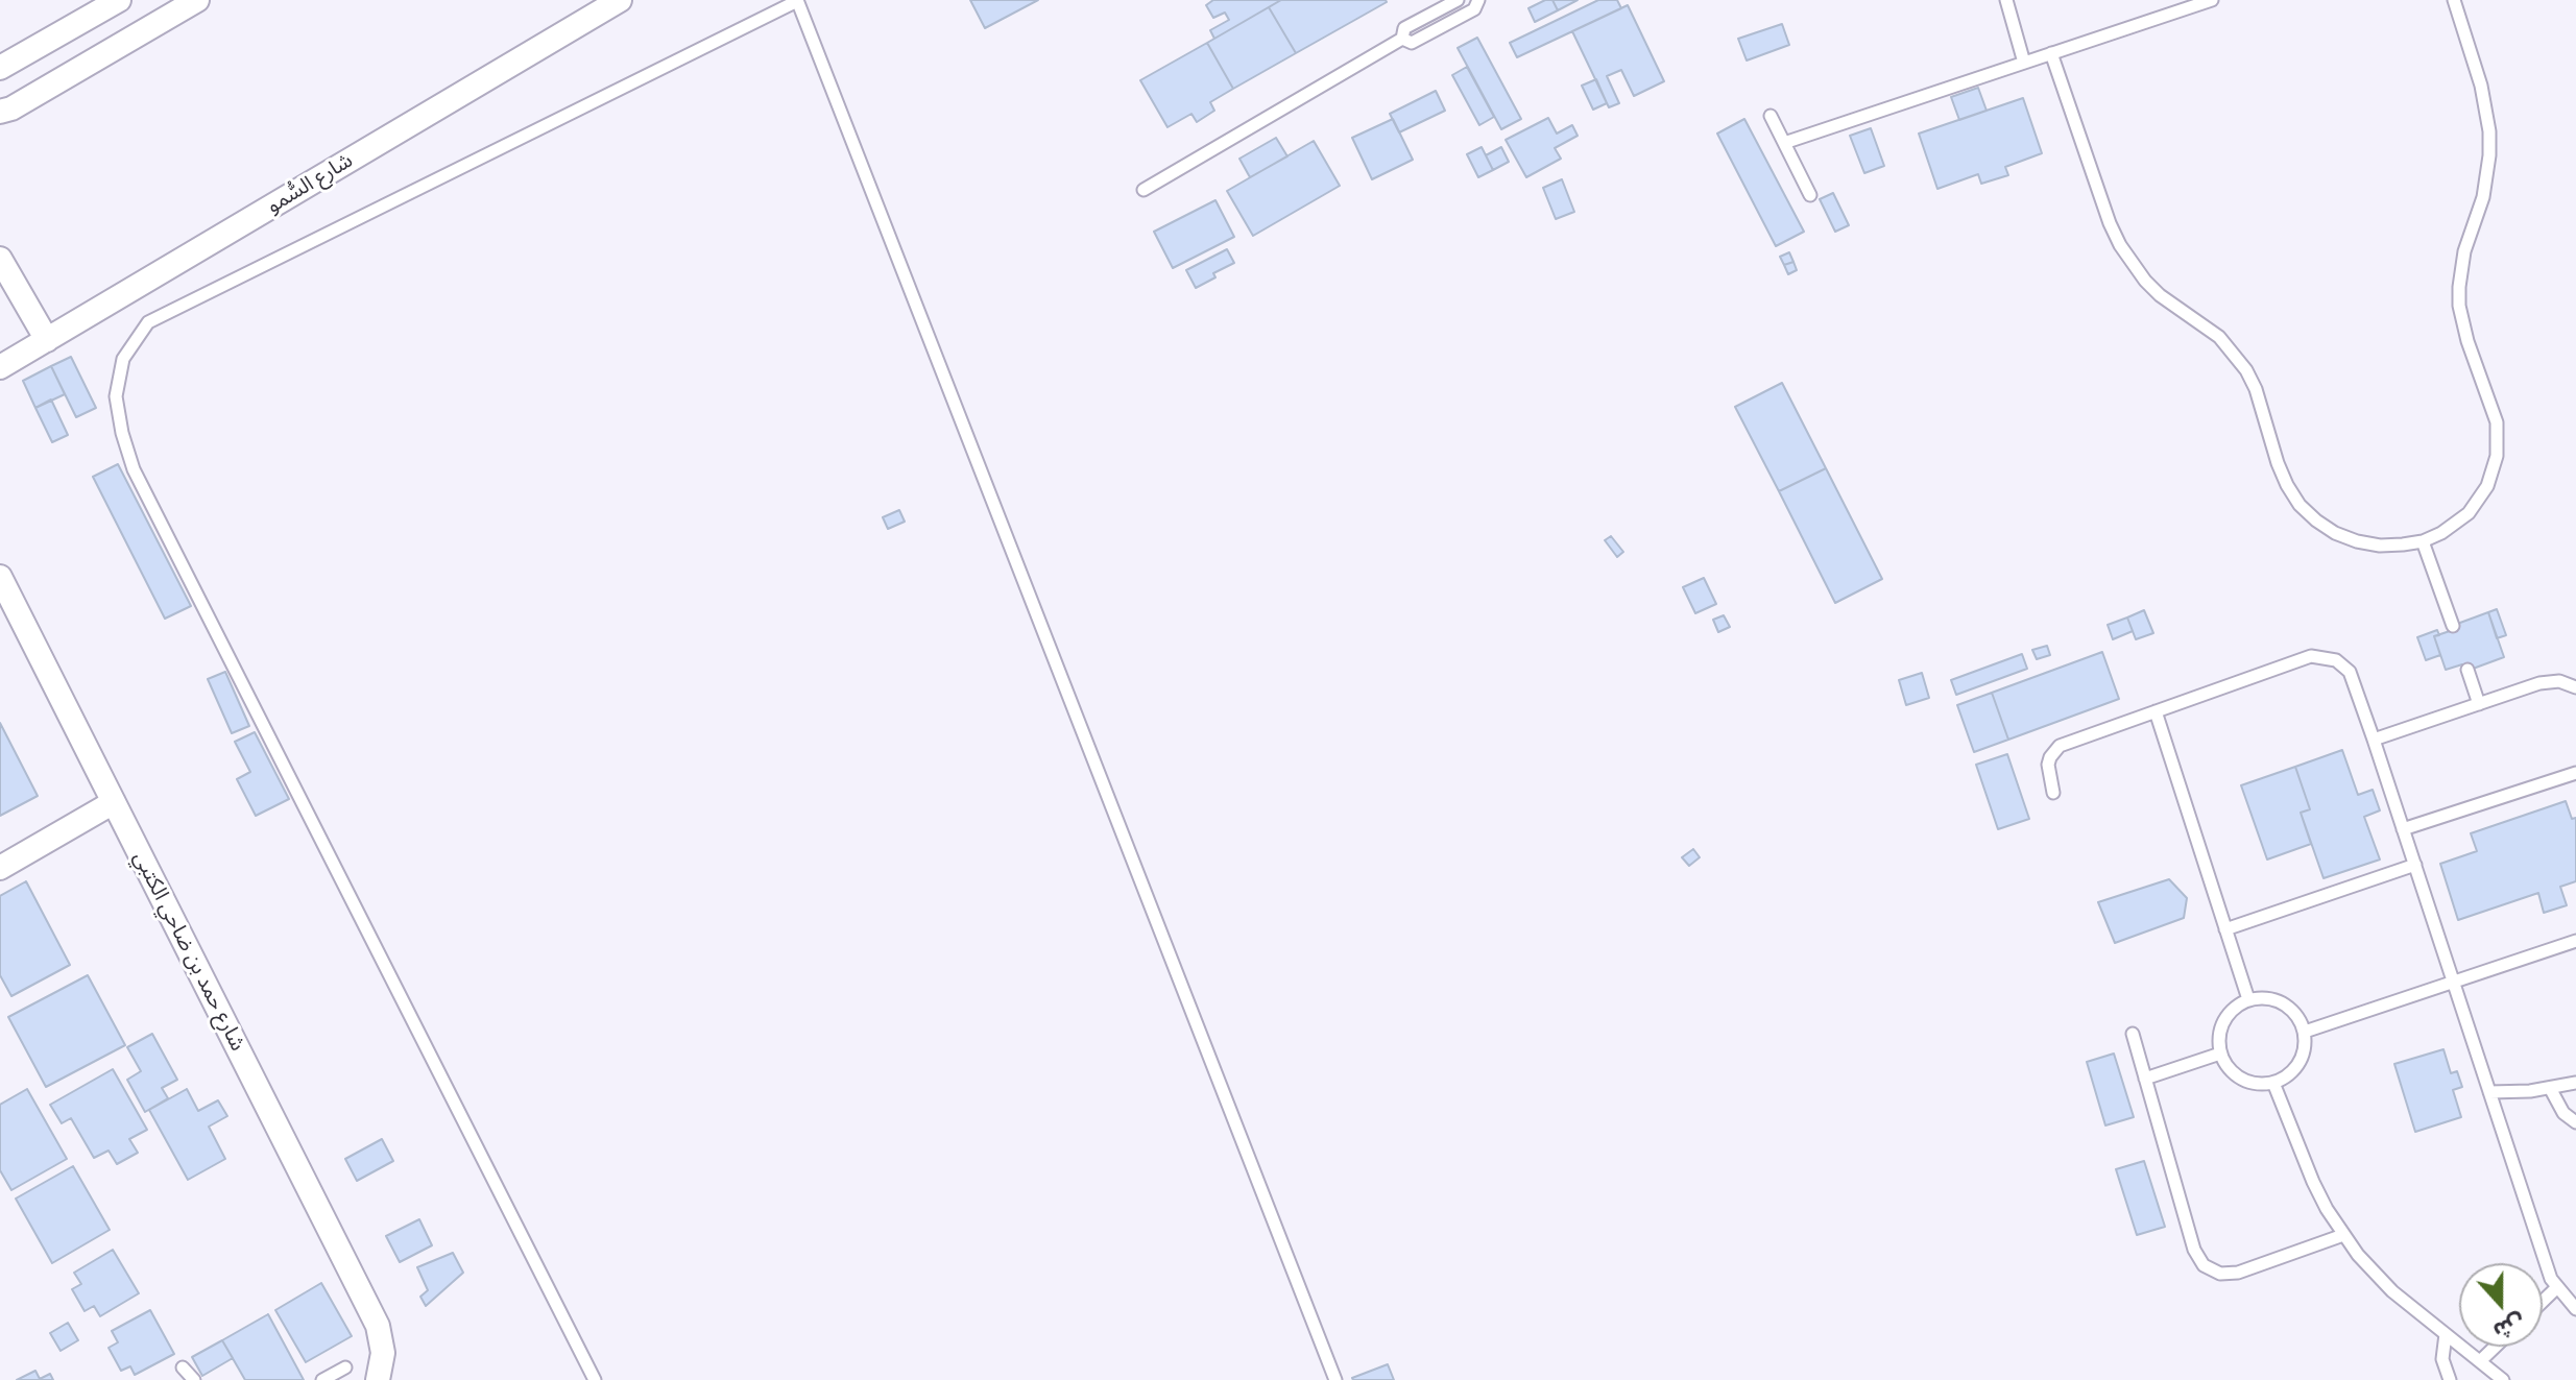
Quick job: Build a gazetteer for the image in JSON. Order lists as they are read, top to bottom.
{
  "streets": {
    "street": ["شارع السُّمو", "شارع حمد بن ضاحي الكتبي"]
  },
  "north": "bottom"
}
